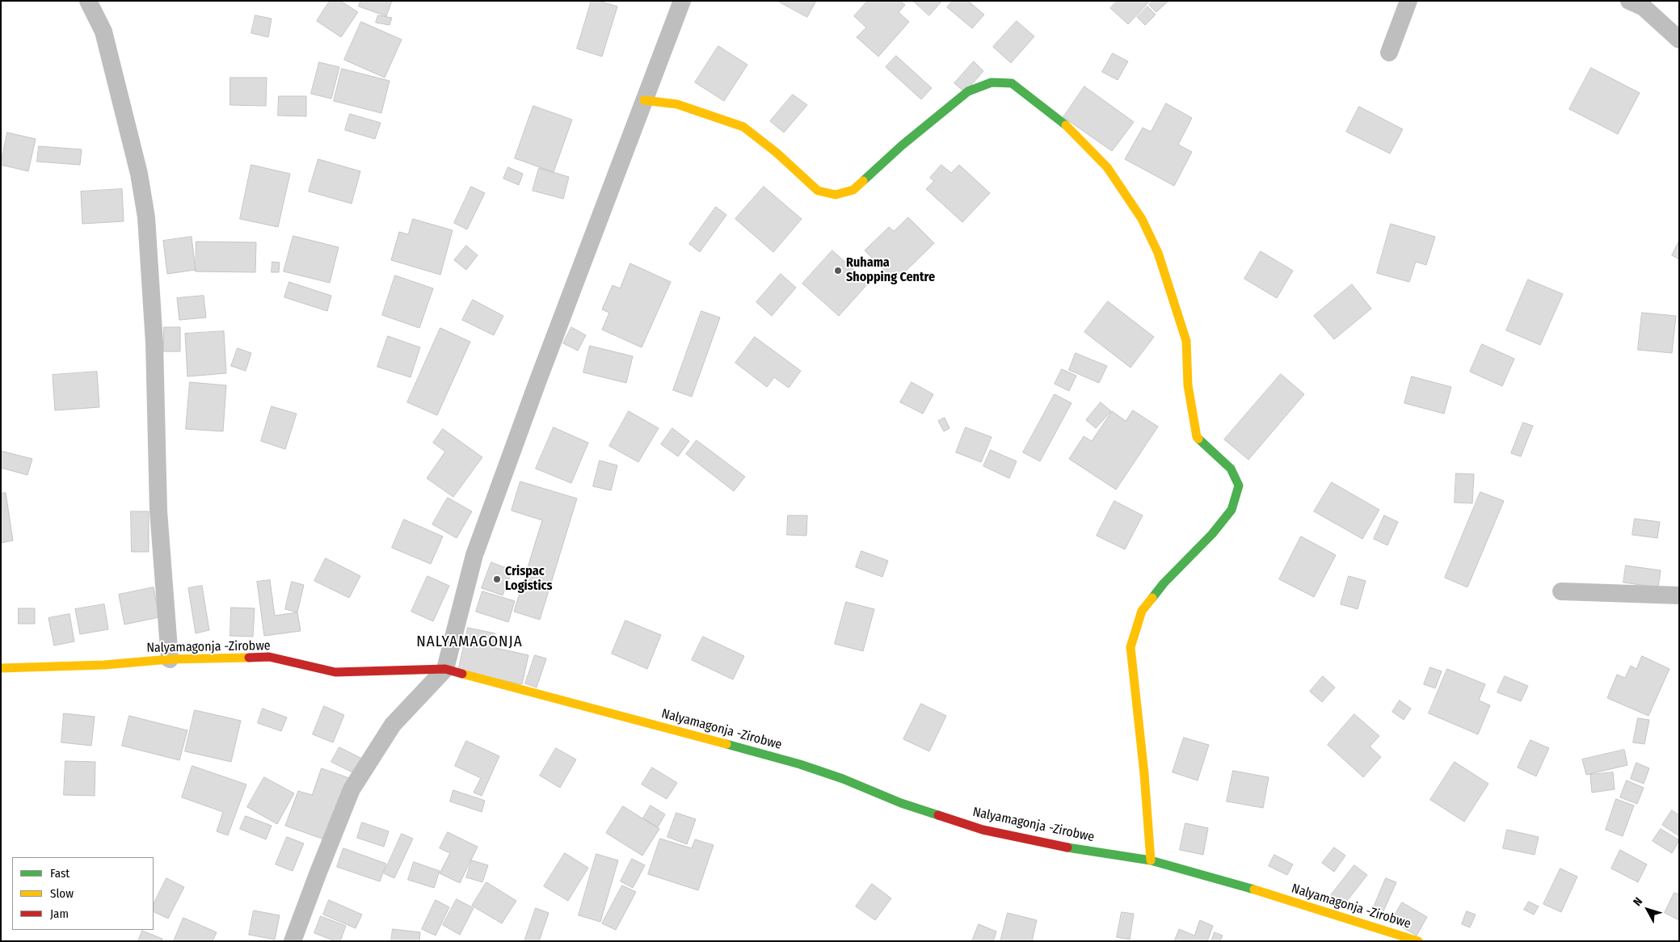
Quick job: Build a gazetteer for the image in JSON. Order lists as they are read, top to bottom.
{
  "streets": {
    "street": ["Nalyamagonja -Zirobwe"]
  },
  "districts": ["NALYAMAGONJA"],
  "places": ["Ruhama Shopping Centre", "Crispac Logistics"],
  "legend": ["Fast", "Slow", "Jam"],
  "north": "top left"
}
